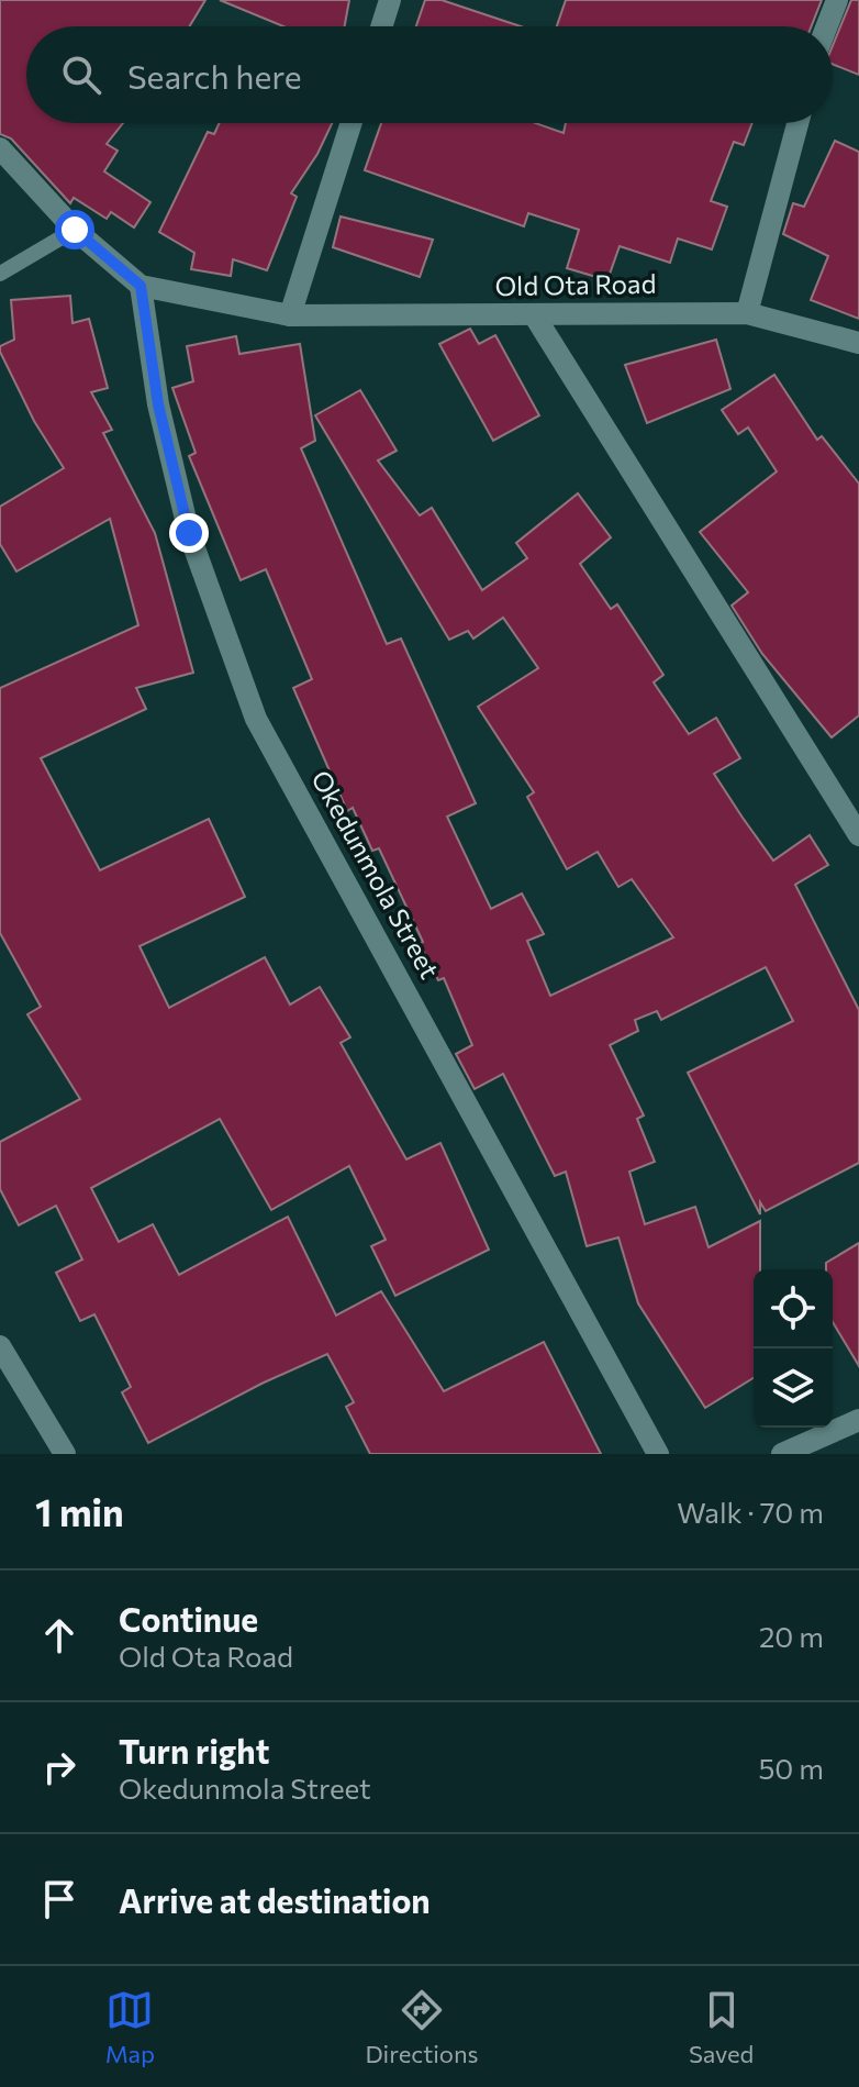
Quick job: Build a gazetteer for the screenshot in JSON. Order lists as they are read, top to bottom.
{
  "streets": {
    "street": ["Old Ota Road", "Okedunmola Street"]
  },
  "crossings": [
    ["Old Ota Road", "Okedunmola Street"]
  ],
  "page": {
    "search": "Search here",
    "heading": ["1 min", "Walk · 70 m"],
    "list": [
      ["Continue", "Old Ota Road", "20 m"],
      ["Turn right", "Okedunmola Street", "50 m"],
      "Arrive at destination"
    ],
    "nav": ["Map", "Directions", "Saved"]
  }
}
